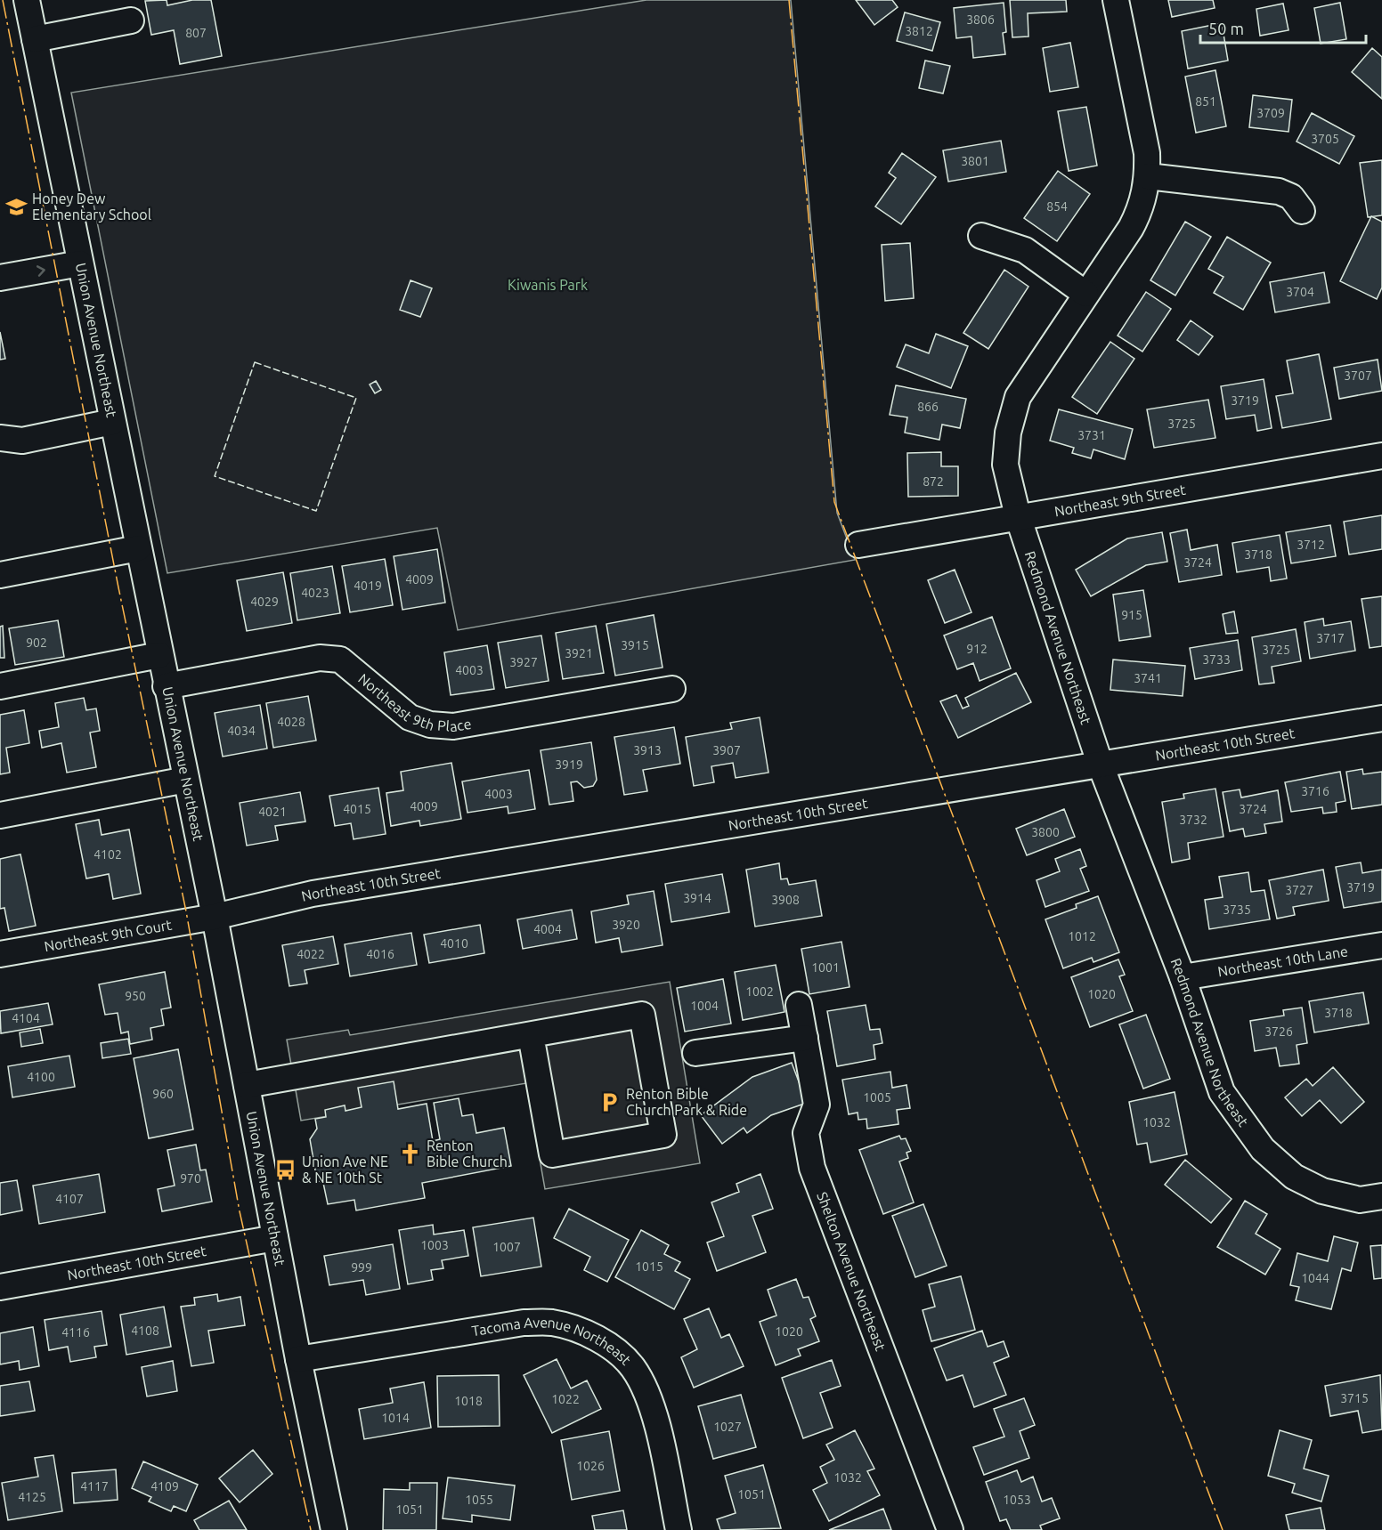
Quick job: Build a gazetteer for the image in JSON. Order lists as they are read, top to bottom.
{
  "streets": {
    "street": [
      "Union Avenue Northeast",
      "Northeast 9th Street",
      "Redmond Avenue Northeast",
      "Northeast 9th Place",
      "Northeast 10th Street",
      "Northeast 9th Court",
      "Northeast 10th Lane",
      "Shelton Avenue Northeast",
      "Tacoma Avenue Northeast"
    ]
  },
  "crossings": [
    ["Union Avenue Northeast", "Northeast 9th Place"],
    ["Union Avenue Northeast", "Northeast 10th Street"],
    ["Union Avenue Northeast", "Northeast 9th Court"],
    ["Union Avenue Northeast", "Tacoma Avenue Northeast"],
    ["Northeast 9th Street", "Redmond Avenue Northeast"],
    ["Redmond Avenue Northeast", "Northeast 10th Street"],
    ["Redmond Avenue Northeast", "Northeast 10th Lane"],
    ["Northeast 10th Street", "Northeast 9th Court"]
  ],
  "parks": ["Kiwanis Park"],
  "places": {
    "school or university": ["Honey Dew Elementary School"],
    "parking": ["Renton Bible Church Park & Ride"],
    "church": ["Renton Bible Church"],
    "bus stop": ["Union Ave NE & NE 10th St"]
  },
  "house_numbers": [
    "3806",
    "3812",
    "807",
    "851",
    "3709",
    "3705",
    "3801",
    "854",
    "3704",
    "3707",
    "3719",
    "866",
    "3725",
    "3731",
    "872",
    "3712",
    "3718",
    "3724",
    "4009",
    "4019",
    "4023",
    "4029",
    "915",
    "3717",
    "902",
    "3915",
    "912",
    "3725",
    "3921",
    "3733",
    "3927",
    "4003",
    "3741",
    "4028",
    "4034",
    "3913",
    "3907",
    "3919",
    "3716",
    "4003",
    "4009",
    "4015",
    "3724",
    "4021",
    "3732",
    "3800",
    "4102",
    "3719",
    "3727",
    "3914",
    "3908",
    "3735",
    "3920",
    "4004",
    "1012",
    "4010",
    "4022",
    "4016",
    "1001",
    "1002",
    "1020",
    "950",
    "1004",
    "3718",
    "4104",
    "3726",
    "4100",
    "960",
    "1005",
    "1032",
    "970",
    "4107",
    "1003",
    "1007",
    "1015",
    "999",
    "1044",
    "4108",
    "1020",
    "4116",
    "3715",
    "1022",
    "1018",
    "1014",
    "1027",
    "1026",
    "1032",
    "4117",
    "4109",
    "1051",
    "4125",
    "1055",
    "1053",
    "1051"
  ],
  "scale_bar": "50 m"
}
